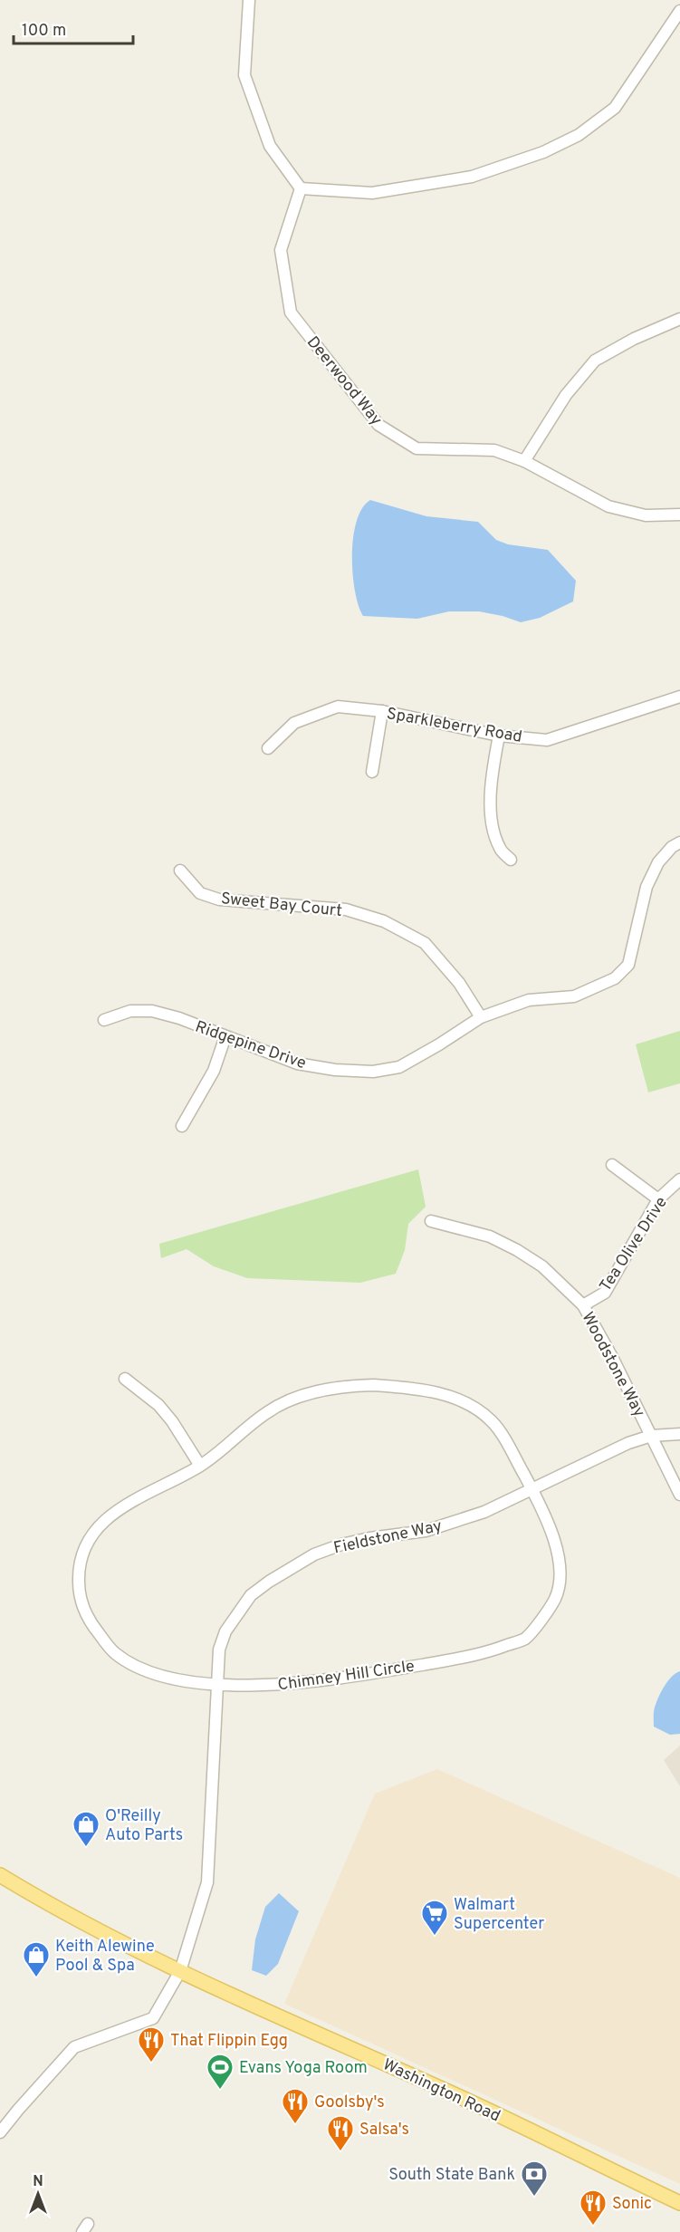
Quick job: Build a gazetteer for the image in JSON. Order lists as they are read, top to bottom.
{
  "streets": {
    "main road": ["Washington Road"],
    "street": [
      "Deerwood Way",
      "Sparkleberry Road",
      "Sweet Bay Court",
      "Ridgepine Drive",
      "Tea Olive Drive",
      "Woodstone Way",
      "Fieldstone Way",
      "Chimney Hill Circle"
    ]
  },
  "crossings": [
    ["Sweet Bay Court", "Ridgepine Drive"],
    ["Tea Olive Drive", "Woodstone Way"],
    ["Woodstone Way", "Fieldstone Way"],
    ["Fieldstone Way", "Chimney Hill Circle"],
    ["Fieldstone Way", "Washington Road"]
  ],
  "places": {
    "shop": ["O'Reilly Auto Parts", "Keith Alewine Pool & Spa"],
    "supermarket": ["Walmart Supercenter"],
    "restaurant": [
      "That Flippin Egg",
      "Goolsby's",
      "Salsa's",
      "Sonic"
    ],
    "sports": ["Evans Yoga Room"],
    "bank": ["South State Bank"]
  },
  "scale_bar": "100 m",
  "north": "top"
}
